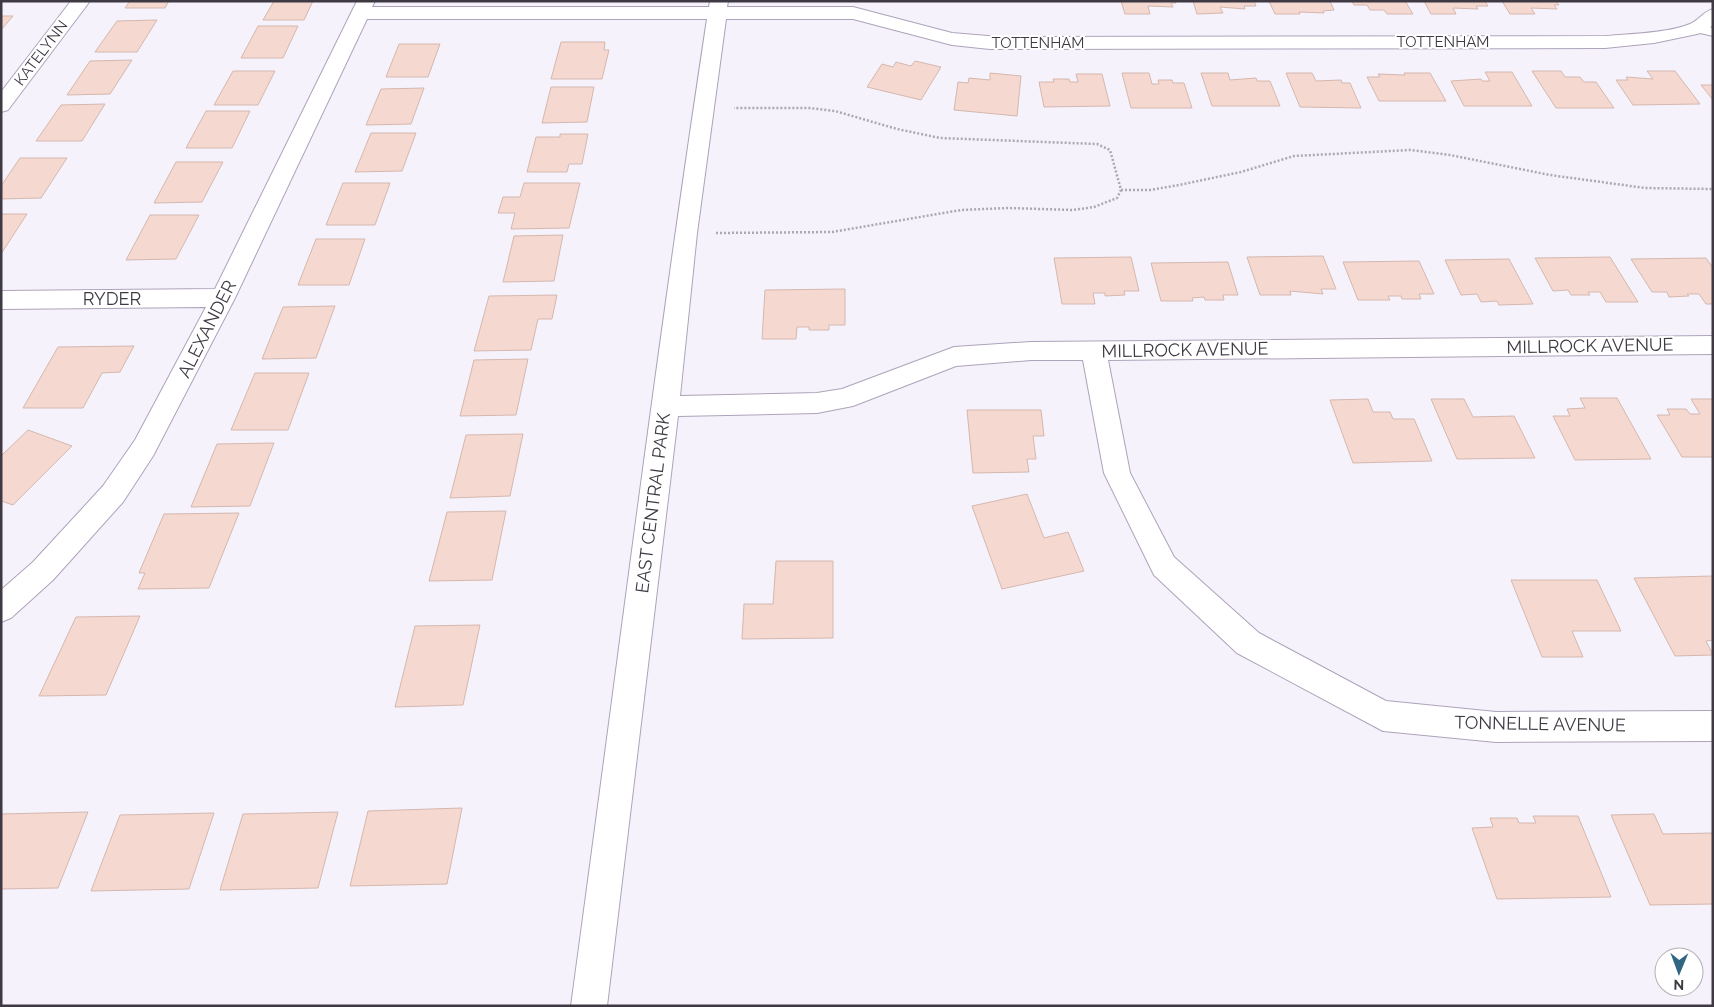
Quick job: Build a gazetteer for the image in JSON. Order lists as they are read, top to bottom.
{
  "streets": {
    "street": [
      "TOTTENHAM",
      "KATELYNN",
      "RYDER",
      "ALEXANDER",
      "MILLROCK AVENUE",
      "EAST CENTRAL PARK",
      "TONNELLE AVENUE"
    ]
  },
  "crossings": [
    ["TOTTENHAM", "ALEXANDER"],
    ["TOTTENHAM", "EAST CENTRAL PARK"],
    ["RYDER", "ALEXANDER"],
    ["MILLROCK AVENUE", "EAST CENTRAL PARK"],
    ["MILLROCK AVENUE", "TONNELLE AVENUE"]
  ],
  "north": "bottom"
}
